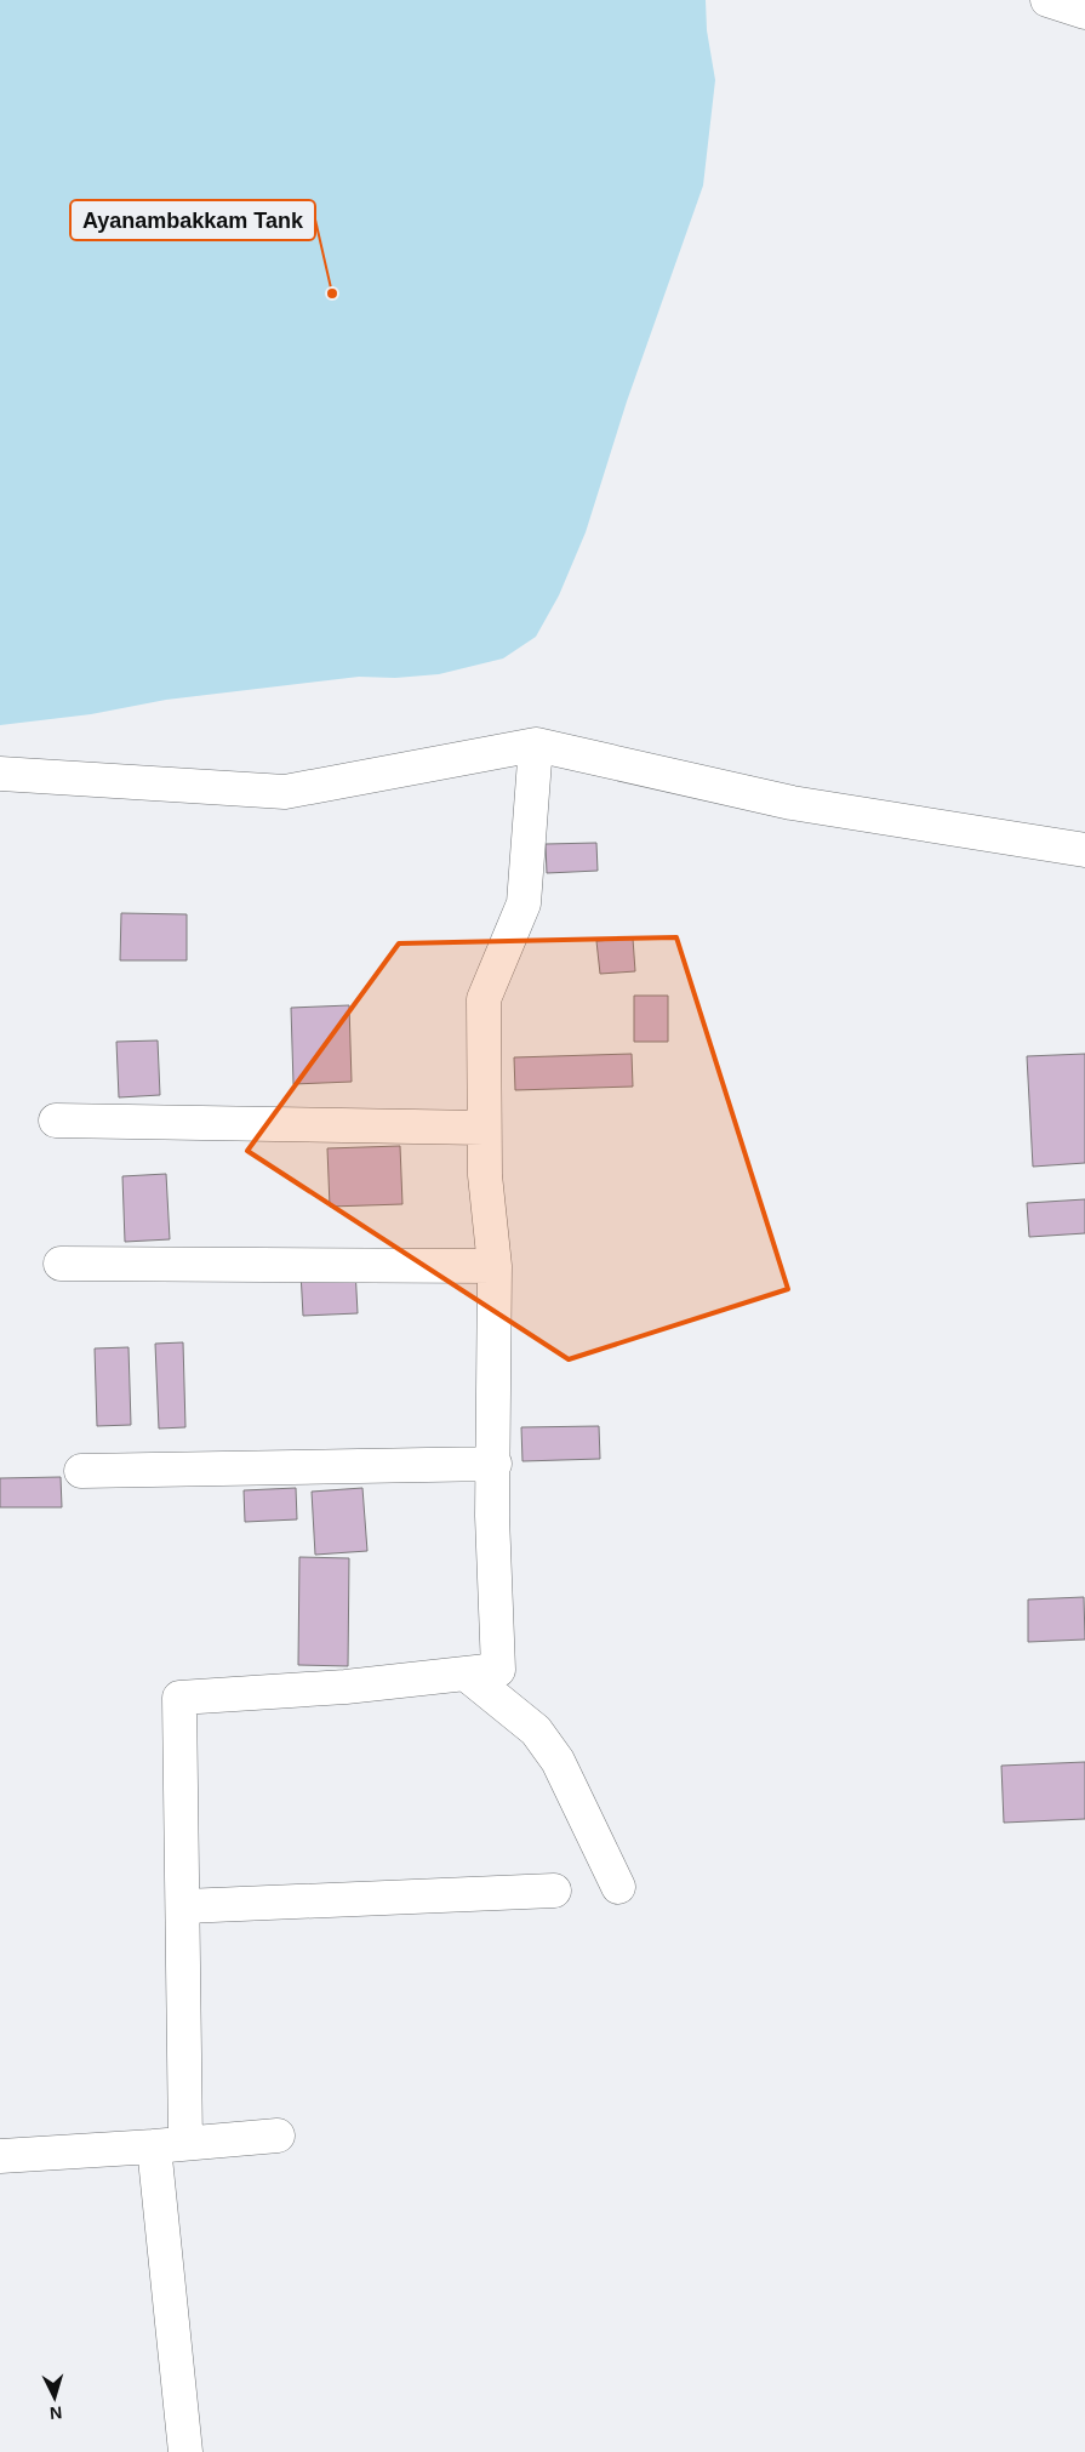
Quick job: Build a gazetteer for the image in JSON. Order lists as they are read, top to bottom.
{
  "places": ["Ayanambakkam Tank"],
  "north": "bottom"
}
